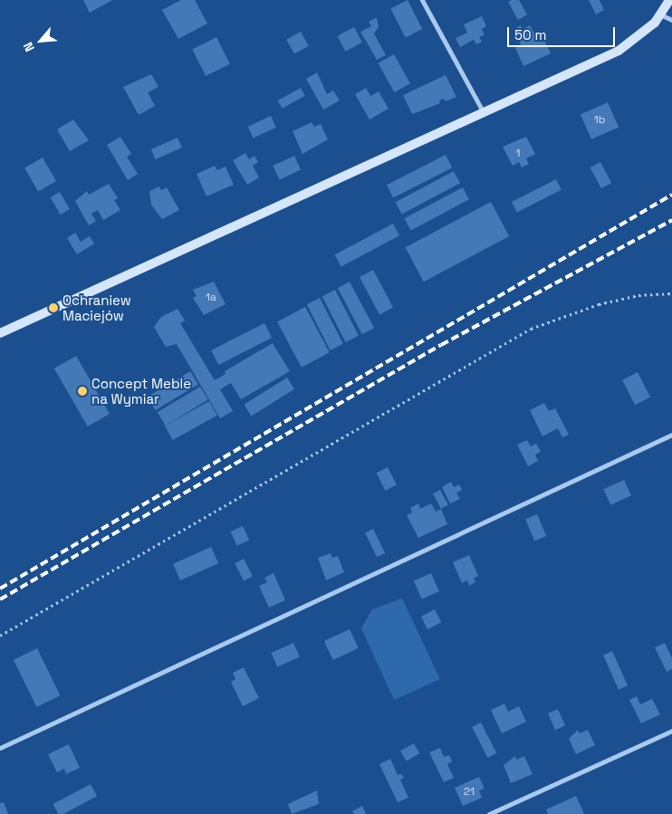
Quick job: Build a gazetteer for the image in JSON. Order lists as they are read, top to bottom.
{
  "places": ["Ochraniew Maciejów", "Concept Meble na Wymiar"],
  "house_numbers": [
    "1b",
    "1",
    "1a",
    "21"
  ],
  "scale_bar": "50 m",
  "north": "bottom left"
}
